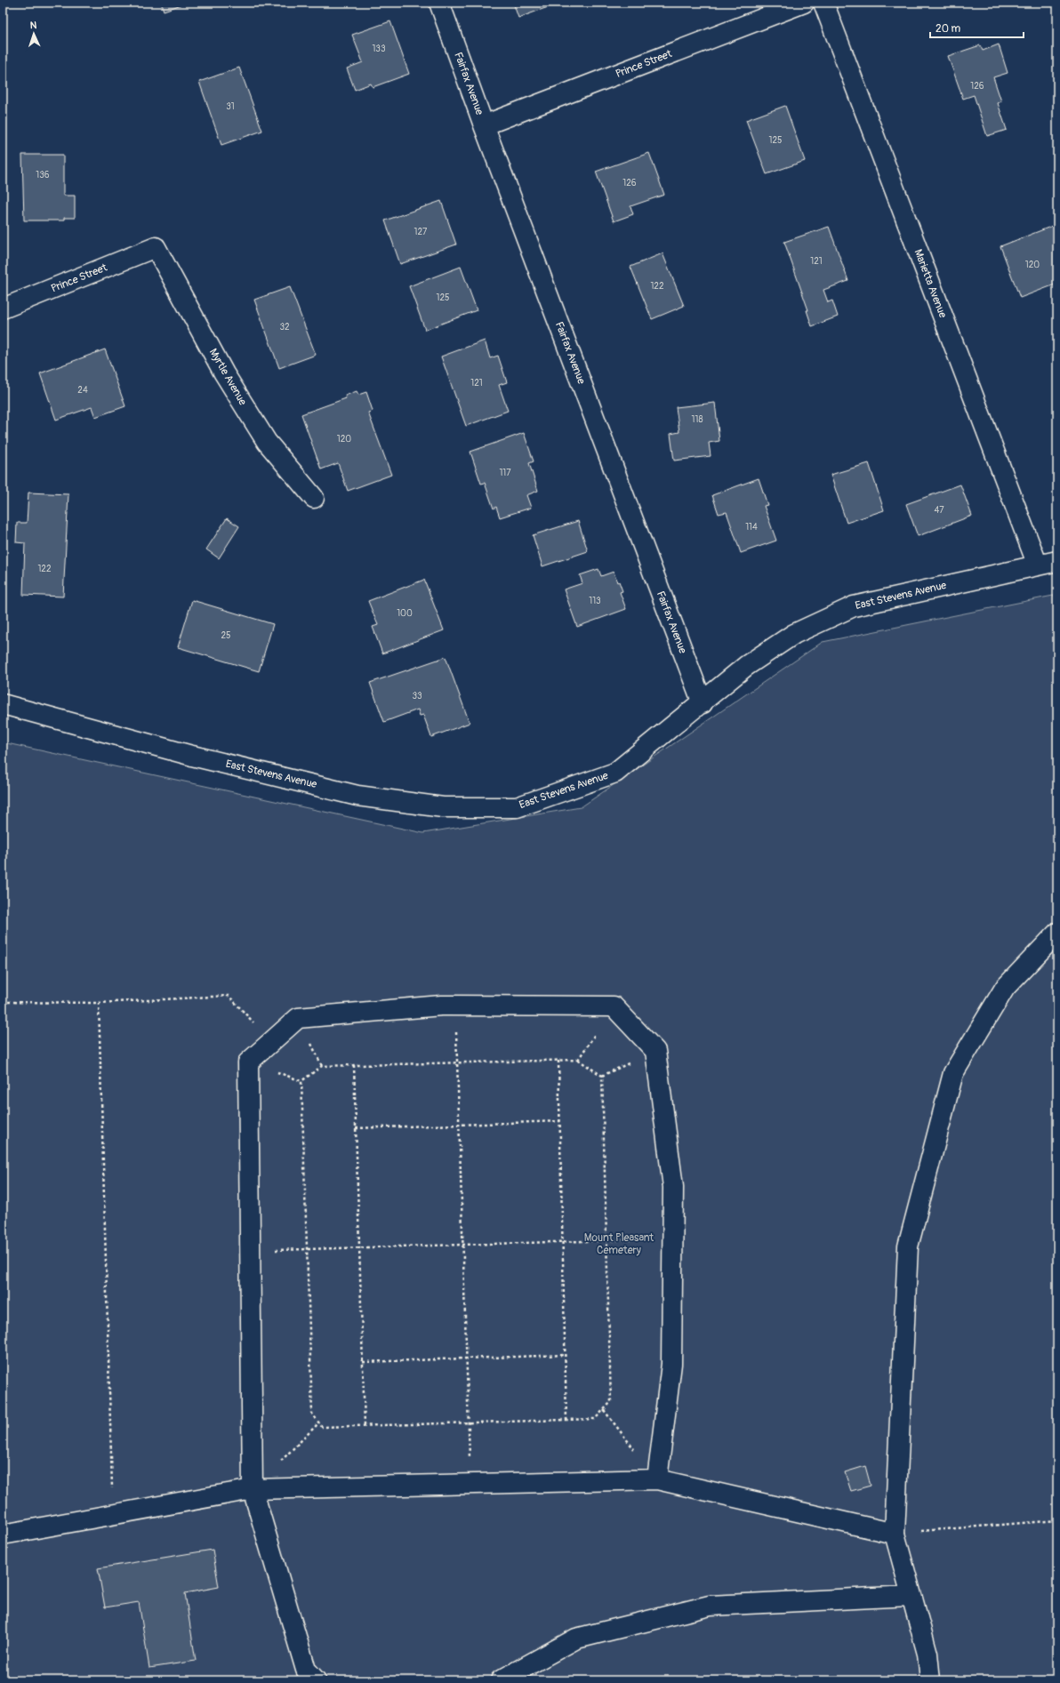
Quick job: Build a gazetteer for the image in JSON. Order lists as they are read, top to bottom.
{
  "streets": {
    "street": [
      "Prince Street",
      "Fairfax Avenue",
      "Marietta Avenue",
      "Myrtle Avenue",
      "East Stevens Avenue"
    ]
  },
  "crossings": [
    ["Prince Street", "Fairfax Avenue"],
    ["Prince Street", "Myrtle Avenue"],
    ["Fairfax Avenue", "East Stevens Avenue"],
    ["Marietta Avenue", "East Stevens Avenue"]
  ],
  "parks": ["Mount Pleasant Cemetery"],
  "house_numbers": [
    "133",
    "126",
    "31",
    "125",
    "136",
    "126",
    "127",
    "121",
    "120",
    "122",
    "125",
    "32",
    "121",
    "24",
    "118",
    "120",
    "117",
    "47",
    "114",
    "122",
    "113",
    "100",
    "25",
    "33"
  ],
  "scale_bar": "20 m",
  "north": "top"
}
